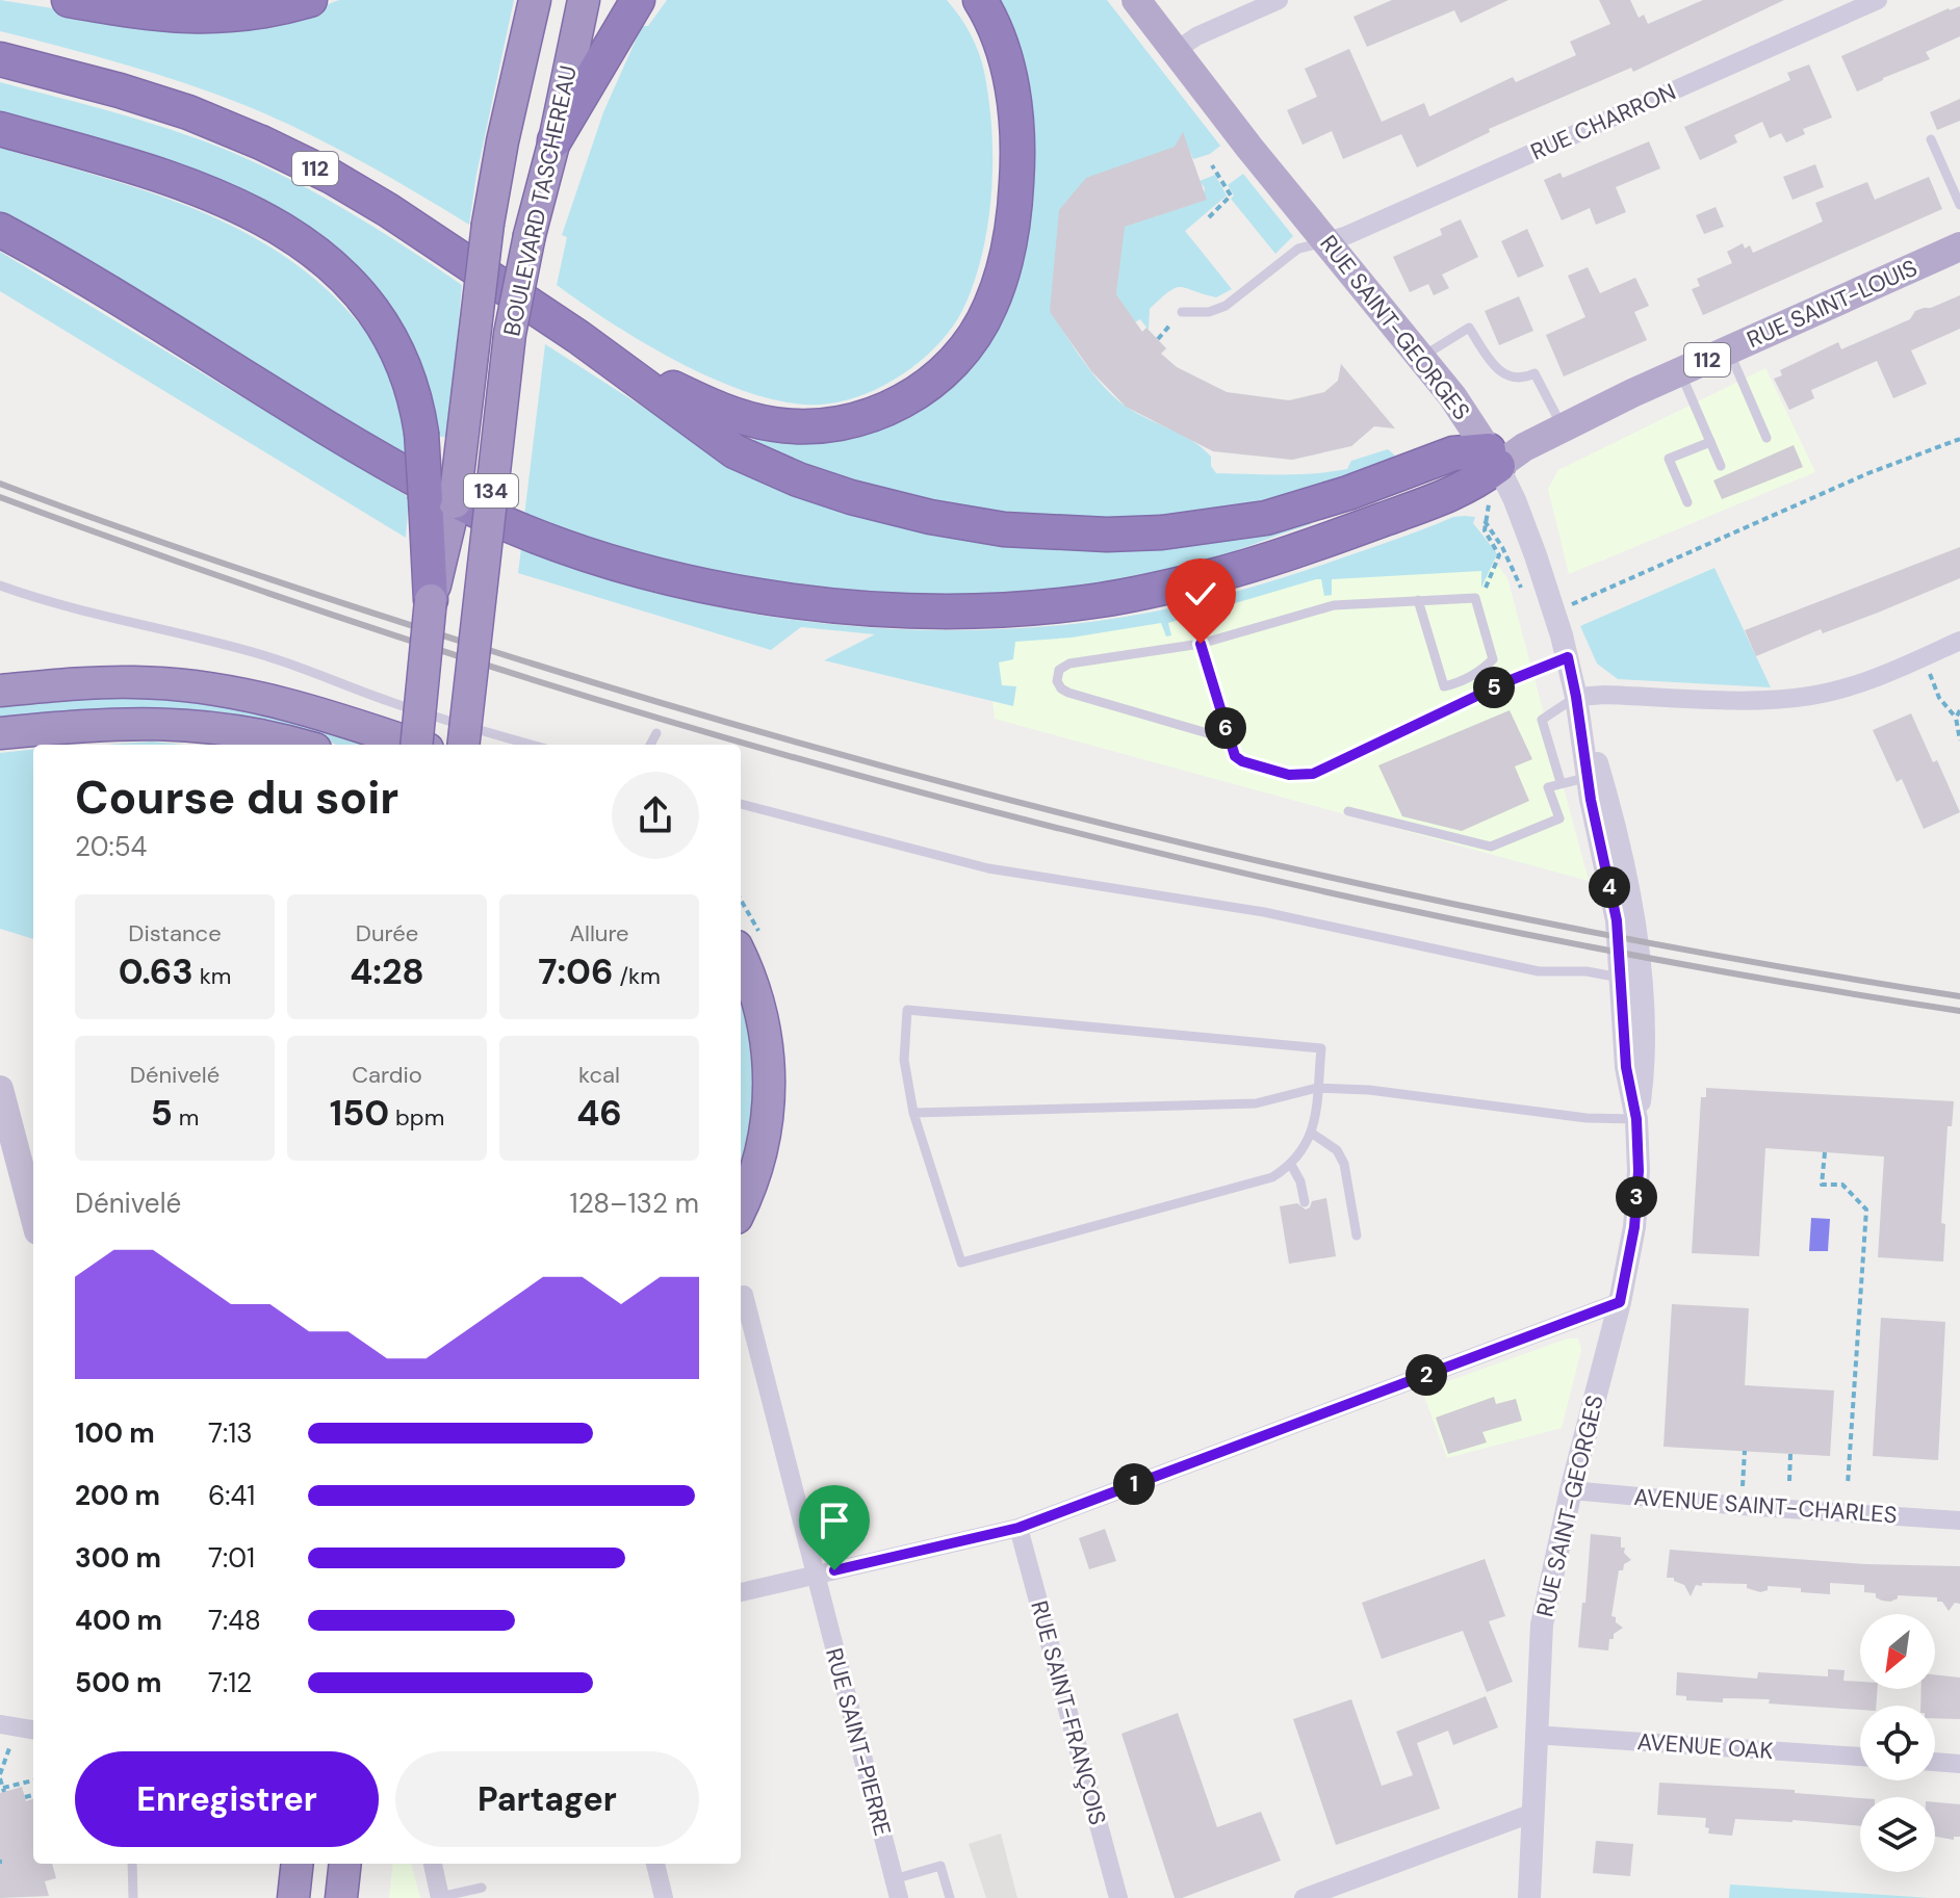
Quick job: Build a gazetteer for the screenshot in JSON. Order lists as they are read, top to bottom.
{
  "streets": {
    "highway": ["112", "BOULEVARD TASCHEREAU", "134"],
    "main road": ["RUE SAINT-LOUIS", "RUE SAINT-GEORGES"],
    "street": [
      "RUE CHARRON",
      "AVENUE SAINT-CHARLES",
      "RUE SAINT-FRANÇOIS",
      "RUE SAINT-PIERRE",
      "AVENUE OAK"
    ]
  },
  "crossings": [
    ["RUE CHARRON", "RUE SAINT-GEORGES"],
    ["RUE SAINT-LOUIS", "RUE SAINT-GEORGES"],
    ["RUE SAINT-GEORGES", "AVENUE SAINT-CHARLES"],
    ["RUE SAINT-GEORGES", "AVENUE OAK"]
  ],
  "north": "bottom left",
  "page": {
    "pins": [
      "5",
      "6",
      "4",
      "3",
      "2",
      "1"
    ],
    "heading": ["Course du soir", "20:54"],
    "stats": [
      ["Distance", "0.63 km"],
      ["Durée", "4:28"],
      ["Allure", "7:06 /km"],
      ["Dénivelé", "5 m"],
      ["Cardio", "150 bpm"],
      ["kcal", "46"]
    ],
    "chart": ["Dénivelé", "128–132 m"],
    "list": [
      {
        "name": "100 m",
        "note": "7:13"
      },
      {
        "name": "200 m",
        "note": "6:41"
      },
      {
        "name": "300 m",
        "note": "7:01"
      },
      {
        "name": "400 m",
        "note": "7:48"
      },
      {
        "name": "500 m",
        "note": "7:12"
      }
    ],
    "buttons": ["Enregistrer", "Partager"]
  }
}
